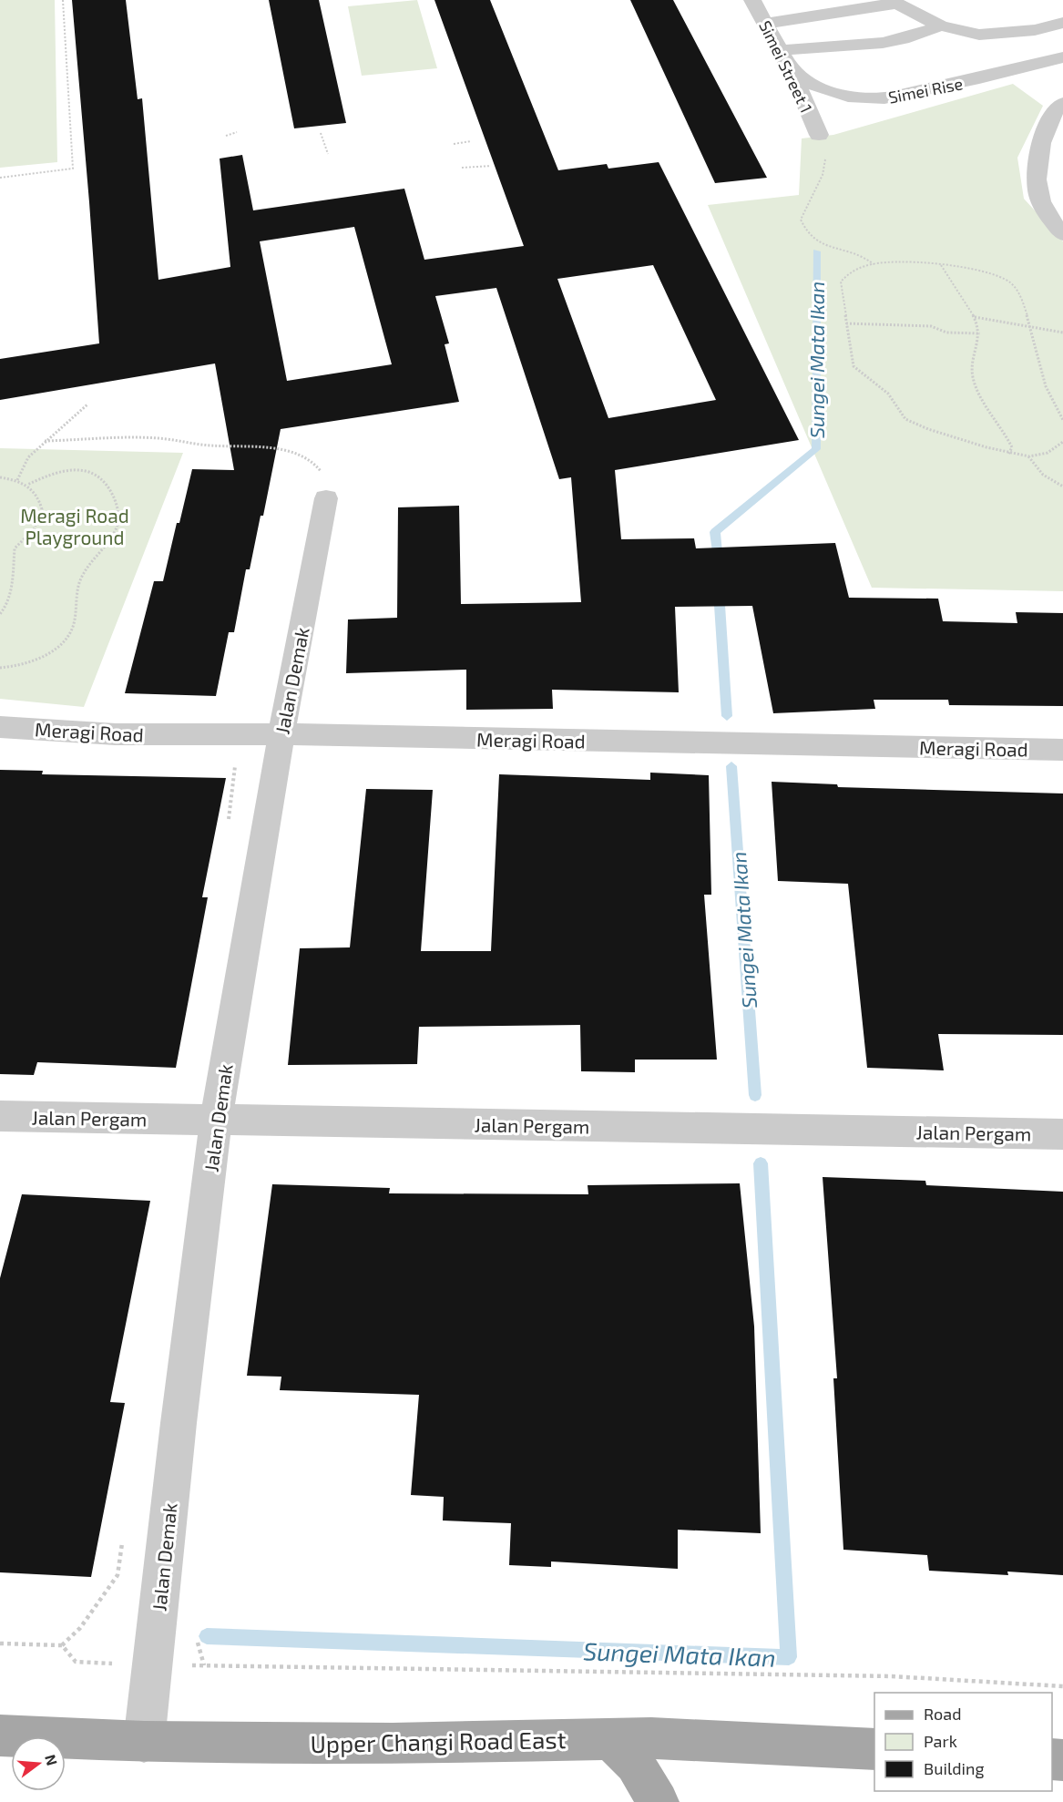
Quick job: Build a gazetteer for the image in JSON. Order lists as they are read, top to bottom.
{
  "streets": {
    "main road": ["Upper Changi Road East"],
    "street": [
      "Simei Street 1",
      "Simei Rise",
      "Jalan Demak",
      "Meragi Road",
      "Jalan Pergam"
    ]
  },
  "crossings": [
    ["Simei Street 1", "Simei Rise"],
    ["Jalan Demak", "Meragi Road"],
    ["Jalan Demak", "Jalan Pergam"],
    ["Jalan Demak", "Upper Changi Road East"]
  ],
  "water": ["Sungei Mata Ikan"],
  "parks": ["Meragi Road Playground"],
  "legend": ["Road", "Park", "Building"],
  "north": "right"
}
